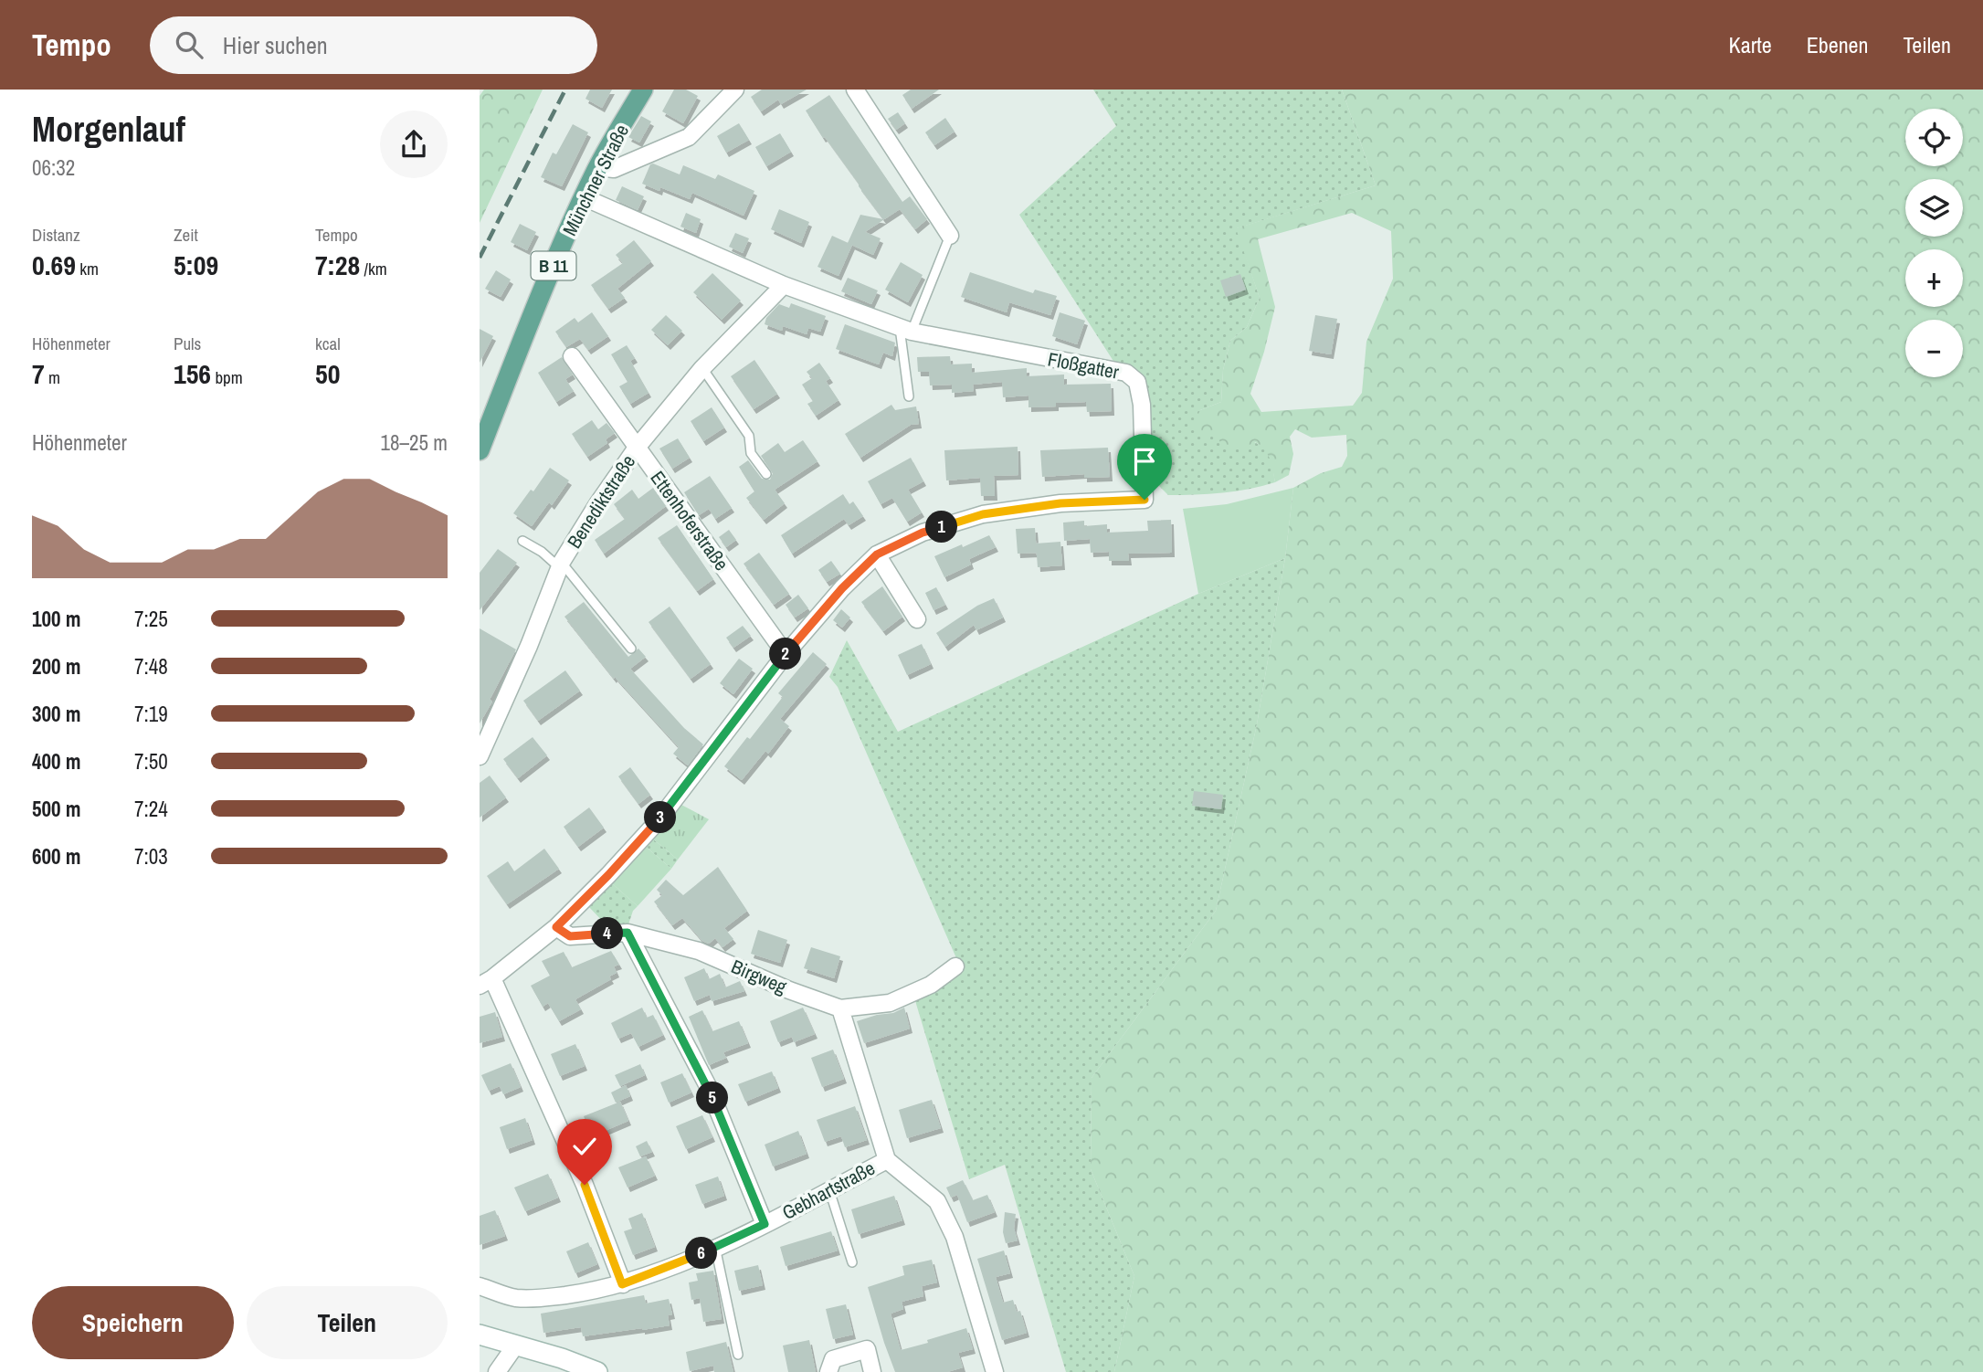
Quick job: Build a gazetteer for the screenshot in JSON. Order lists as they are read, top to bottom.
{
  "streets": {
    "main road": ["Münchner Straße", "B 11"],
    "street": [
      "Floßgatter",
      "Benediktstraße",
      "Ettenhoferstraße",
      "Birgweg",
      "Gebhartstraße"
    ]
  },
  "crossings": [
    ["Münchner Straße", "Floßgatter"],
    ["Floßgatter", "Benediktstraße"],
    ["Benediktstraße", "Ettenhoferstraße"]
  ],
  "page": {
    "header": "Tempo",
    "search": "Hier suchen",
    "nav": ["Karte", "Ebenen", "Teilen"],
    "heading": ["Morgenlauf", "06:32"],
    "map_buttons": ["+", "−"],
    "stats": [
      ["Distanz", "0.69 km"],
      ["Zeit", "5:09"],
      ["Tempo", "7:28 /km"],
      ["Höhenmeter", "7 m"],
      ["Puls", "156 bpm"],
      ["kcal", "50"]
    ],
    "chart": ["Höhenmeter", "18–25 m"],
    "pins": [
      "1",
      "2",
      "3",
      "4",
      "5",
      "6"
    ],
    "list": [
      {
        "name": "100 m",
        "note": "7:25"
      },
      {
        "name": "200 m",
        "note": "7:48"
      },
      {
        "name": "300 m",
        "note": "7:19"
      },
      {
        "name": "400 m",
        "note": "7:50"
      },
      {
        "name": "500 m",
        "note": "7:24"
      },
      {
        "name": "600 m",
        "note": "7:03"
      }
    ],
    "buttons": ["Speichern", "Teilen"]
  }
}
